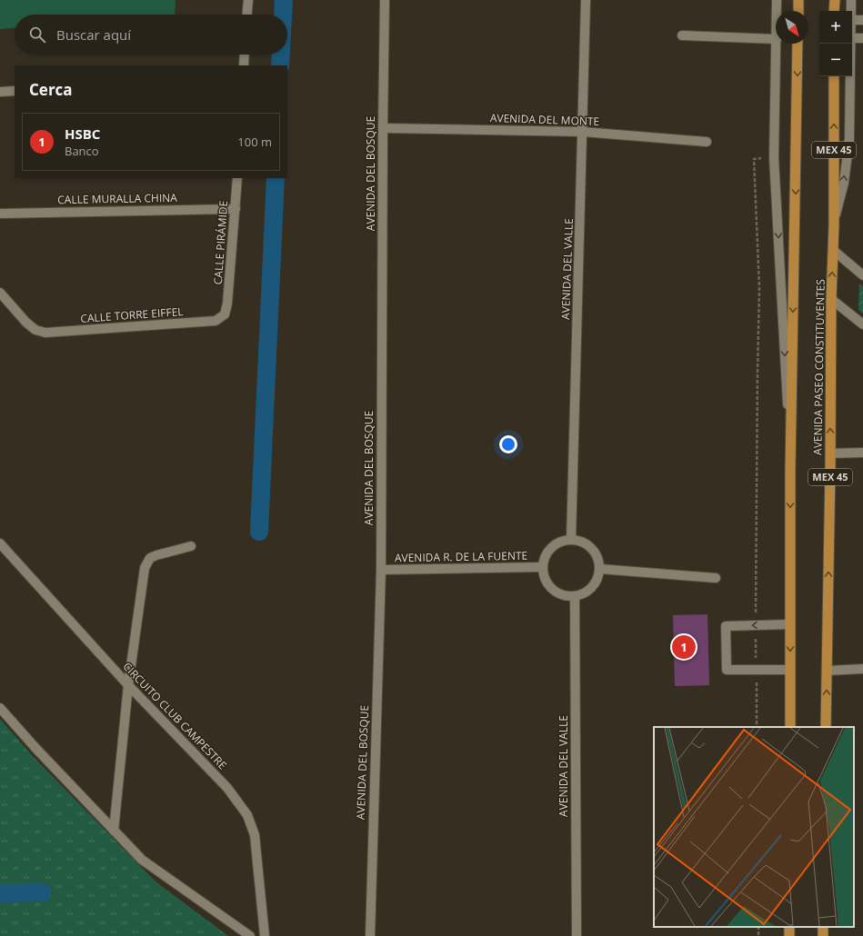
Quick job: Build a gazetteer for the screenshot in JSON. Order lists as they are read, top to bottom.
{
  "streets": {
    "highway": ["MEX 45", "AVENIDA PASEO CONSTITUYENTES"],
    "street": [
      "AVENIDA DEL MONTE",
      "AVENIDA DEL BOSQUE",
      "CALLE MURALLA CHINA",
      "CALLE PIRÁMIDE",
      "AVENIDA DEL VALLE",
      "CALLE TORRE EIFFEL",
      "AVENIDA R. DE LA FUENTE",
      "CIRCUITO CLUB CAMPESTRE"
    ]
  },
  "crossings": [
    ["AVENIDA DEL MONTE", "AVENIDA DEL BOSQUE"],
    ["AVENIDA DEL MONTE", "AVENIDA DEL VALLE"],
    ["AVENIDA DEL BOSQUE", "AVENIDA R. DE LA FUENTE"],
    ["CALLE MURALLA CHINA", "CALLE PIRÁMIDE"],
    ["CALLE PIRÁMIDE", "CALLE TORRE EIFFEL"],
    ["AVENIDA DEL VALLE", "AVENIDA R. DE LA FUENTE"]
  ],
  "north": "bottom right",
  "page": {
    "map_buttons": ["+", "−"],
    "search": "Buscar aquí",
    "heading": "Cerca",
    "list": [
      {
        "mark": "1",
        "name": "HSBC",
        "note": "Banco",
        "value": "100 m"
      }
    ],
    "pins": "1"
  }
}
